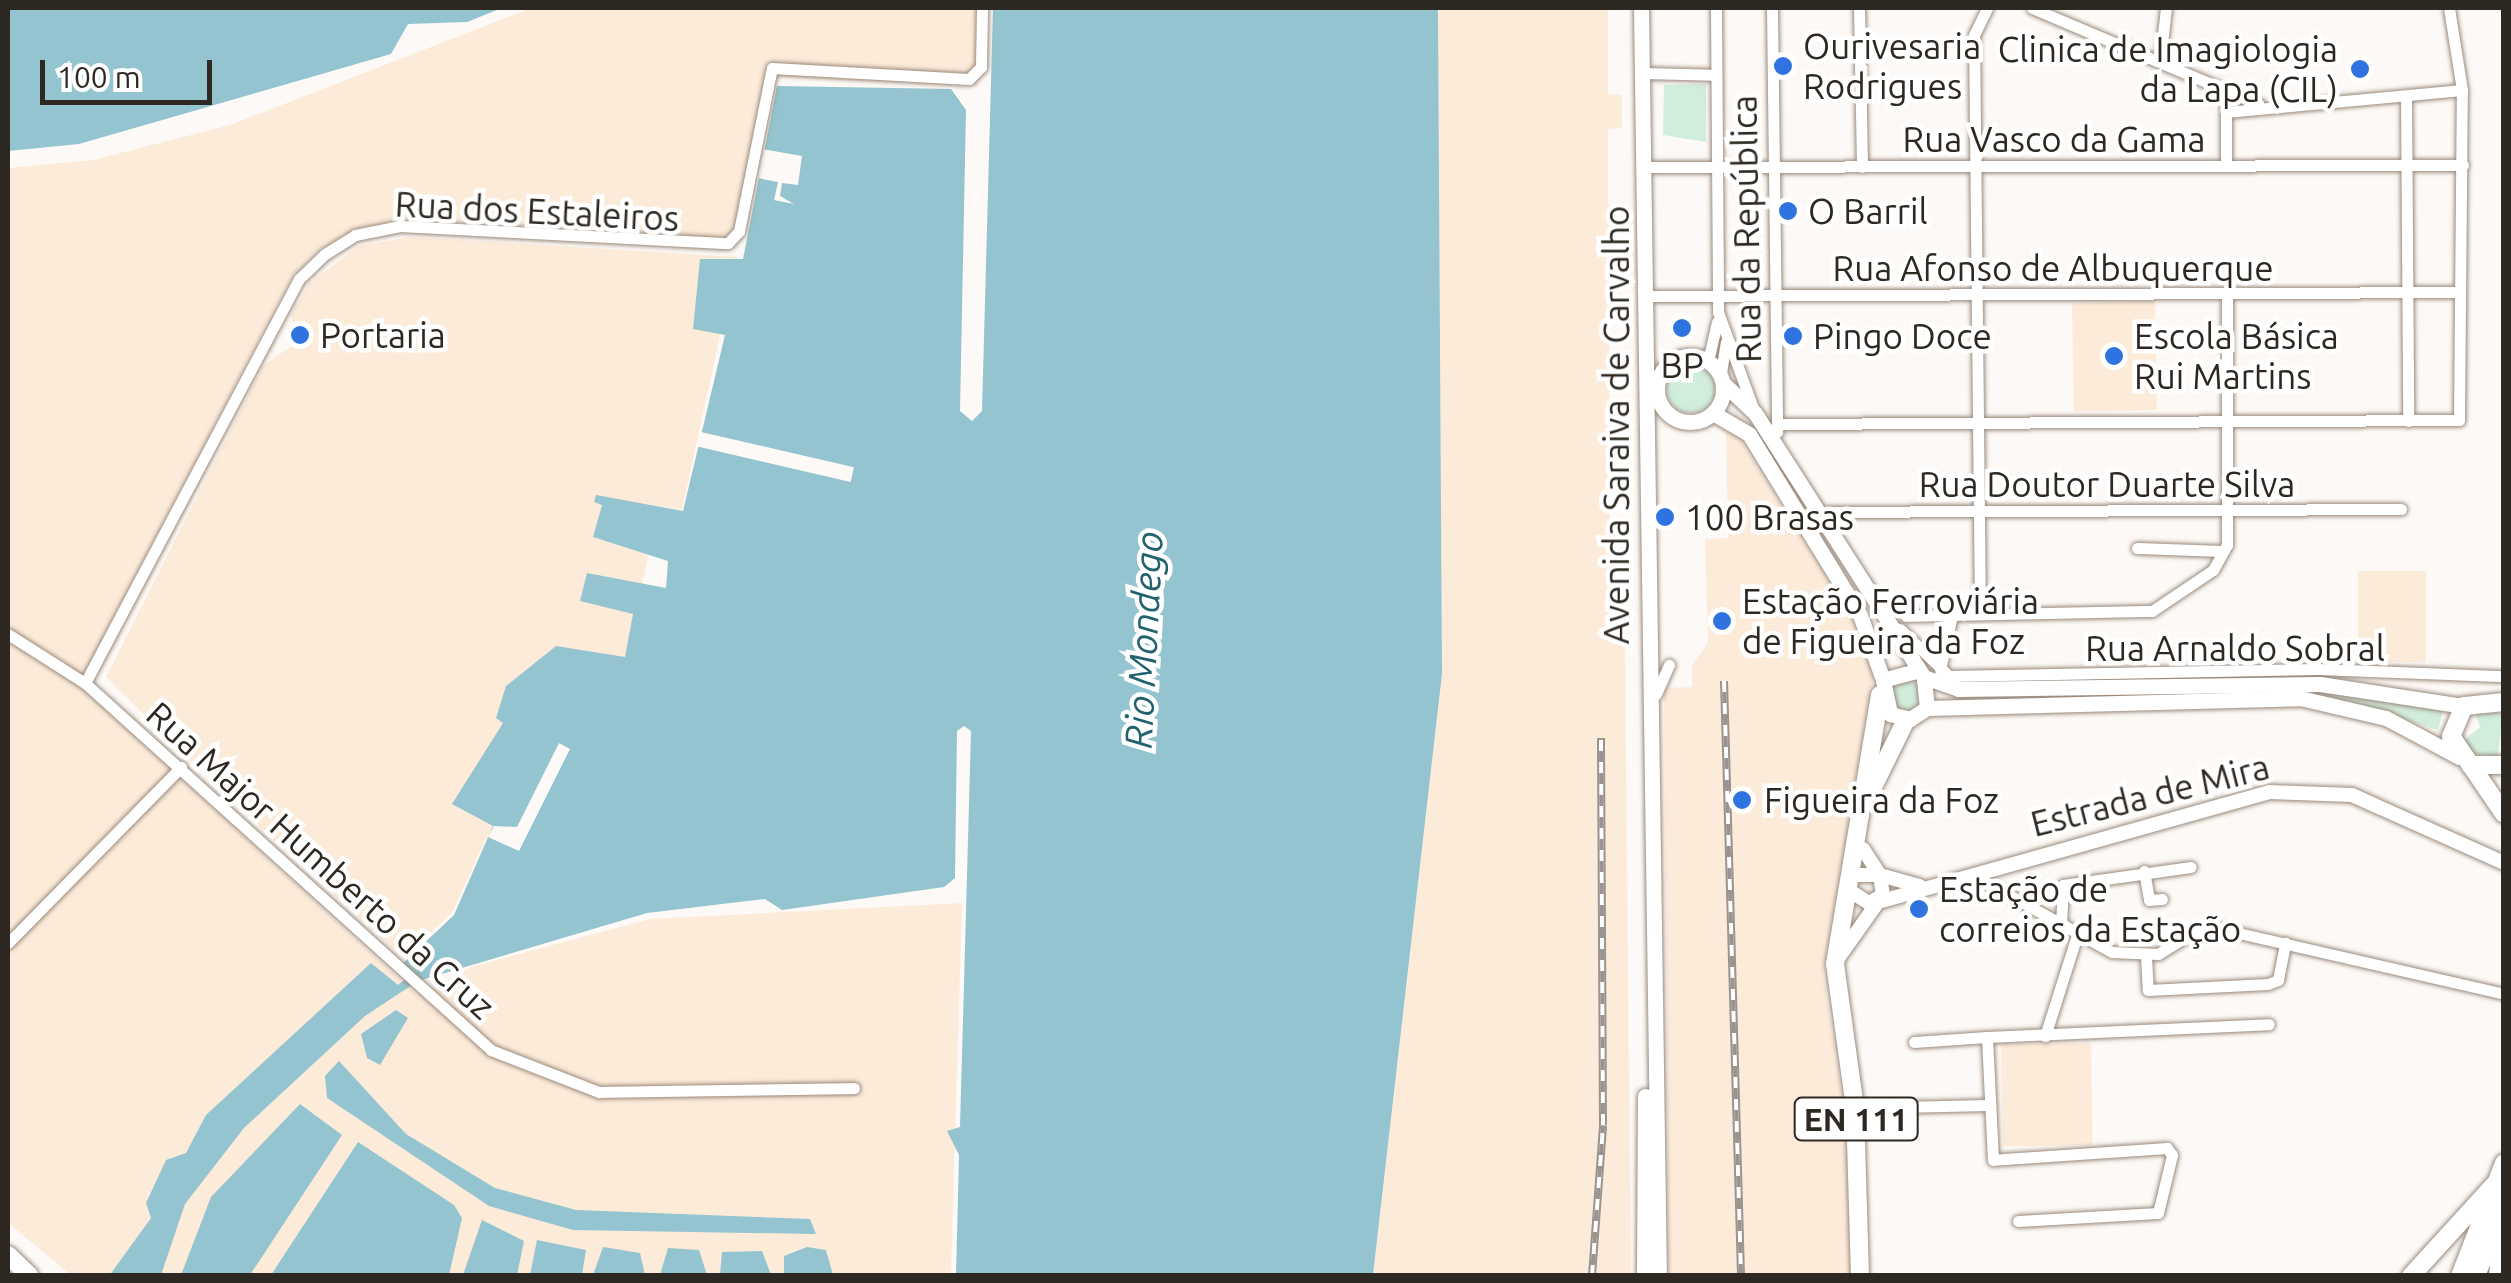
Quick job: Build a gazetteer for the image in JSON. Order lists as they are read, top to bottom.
{
  "streets": {
    "main road": ["Avenida Saraiva de Carvalho", "EN 111"],
    "street": [
      "Rua Vasco da Gama",
      "Rua dos Estaleiros",
      "Rua da República",
      "Rua Afonso de Albuquerque",
      "Rua Doutor Duarte Silva",
      "Rua Arnaldo Sobral",
      "Estrada de Mira",
      "Rua Major Humberto da Cruz"
    ]
  },
  "crossings": [
    ["Rua Vasco da Gama", "Rua da República"],
    ["Rua Vasco da Gama", "Avenida Saraiva de Carvalho"],
    ["Rua dos Estaleiros", "Rua Major Humberto da Cruz"],
    ["Rua da República", "Rua Afonso de Albuquerque"],
    ["Rua Afonso de Albuquerque", "Avenida Saraiva de Carvalho"]
  ],
  "water": ["Rio Mondego"],
  "places": [
    "Ourivesaria Rodrigues",
    "Clinica de Imagiologia da Lapa (CIL)",
    "O Barril",
    "BP",
    "Portaria",
    "Pingo Doce",
    "Escola Básica Rui Martins",
    "100 Brasas",
    "Estação Ferroviária de Figueira da Foz",
    "Figueira da Foz",
    "Estação de correios da Estação"
  ],
  "scale_bar": "100 m"
}
